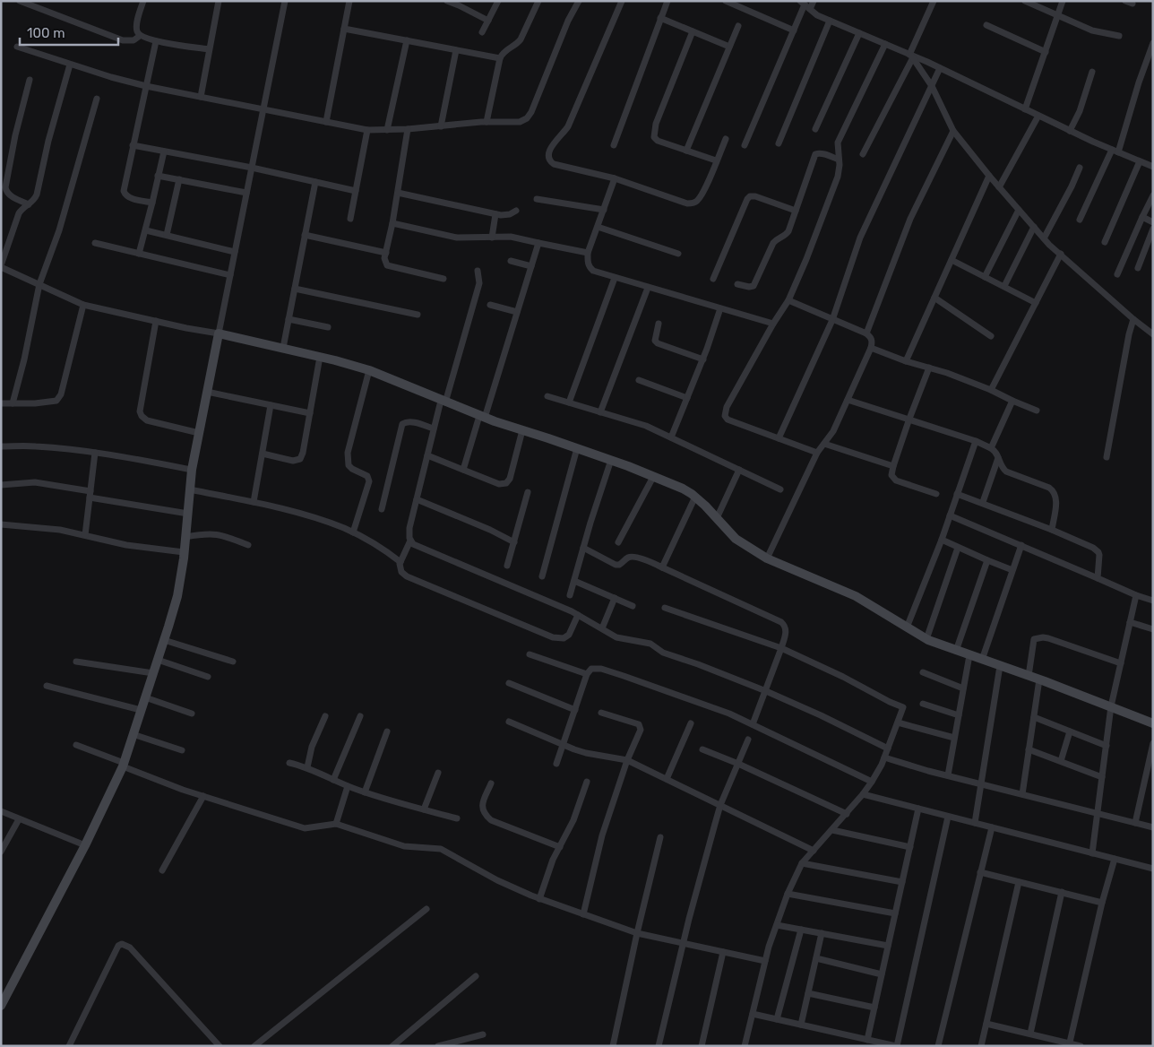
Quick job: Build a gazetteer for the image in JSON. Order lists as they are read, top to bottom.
{
  "scale_bar": "100 m"
}
